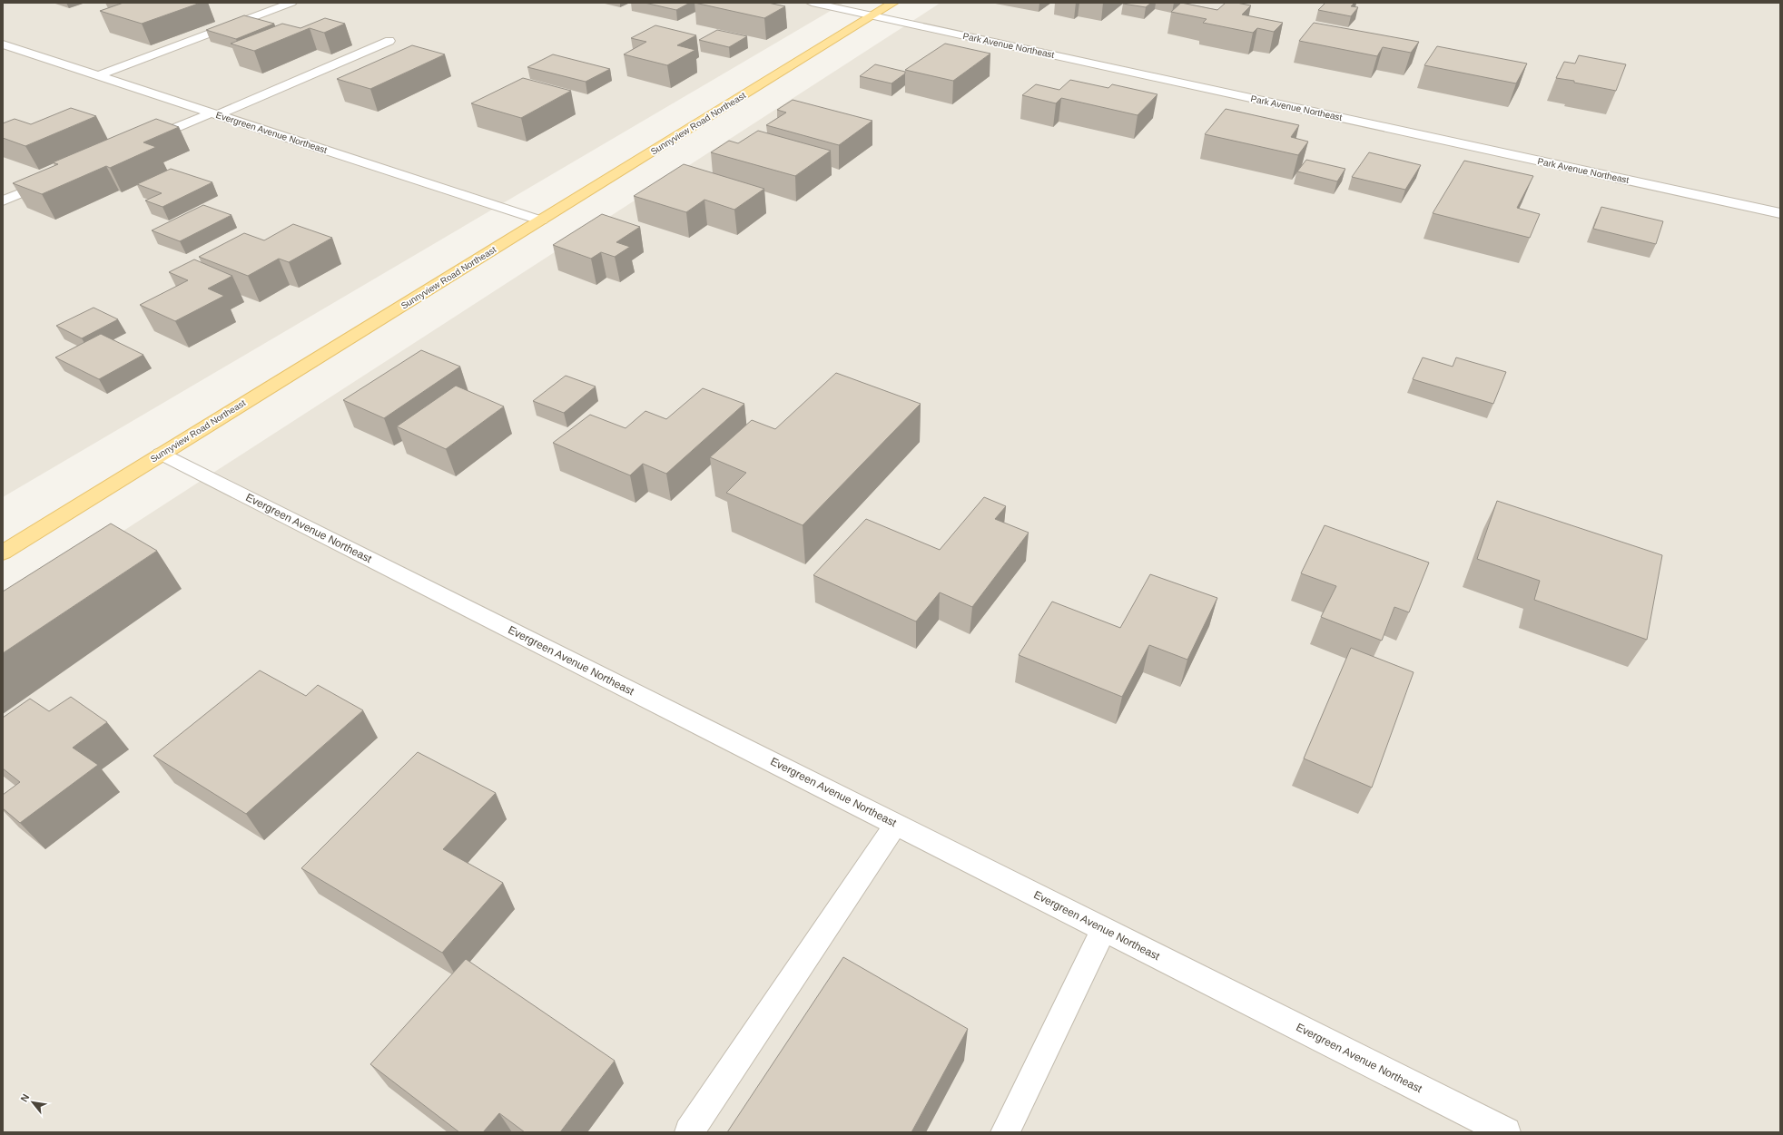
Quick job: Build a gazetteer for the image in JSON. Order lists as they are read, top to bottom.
{
  "streets": {
    "main road": ["Sunnyview Road Northeast"],
    "street": ["Park Avenue Northeast", "Evergreen Avenue Northeast"]
  },
  "crossings": [
    ["Park Avenue Northeast", "Sunnyview Road Northeast"],
    ["Sunnyview Road Northeast", "Evergreen Avenue Northeast"]
  ],
  "north": "top left"
}
